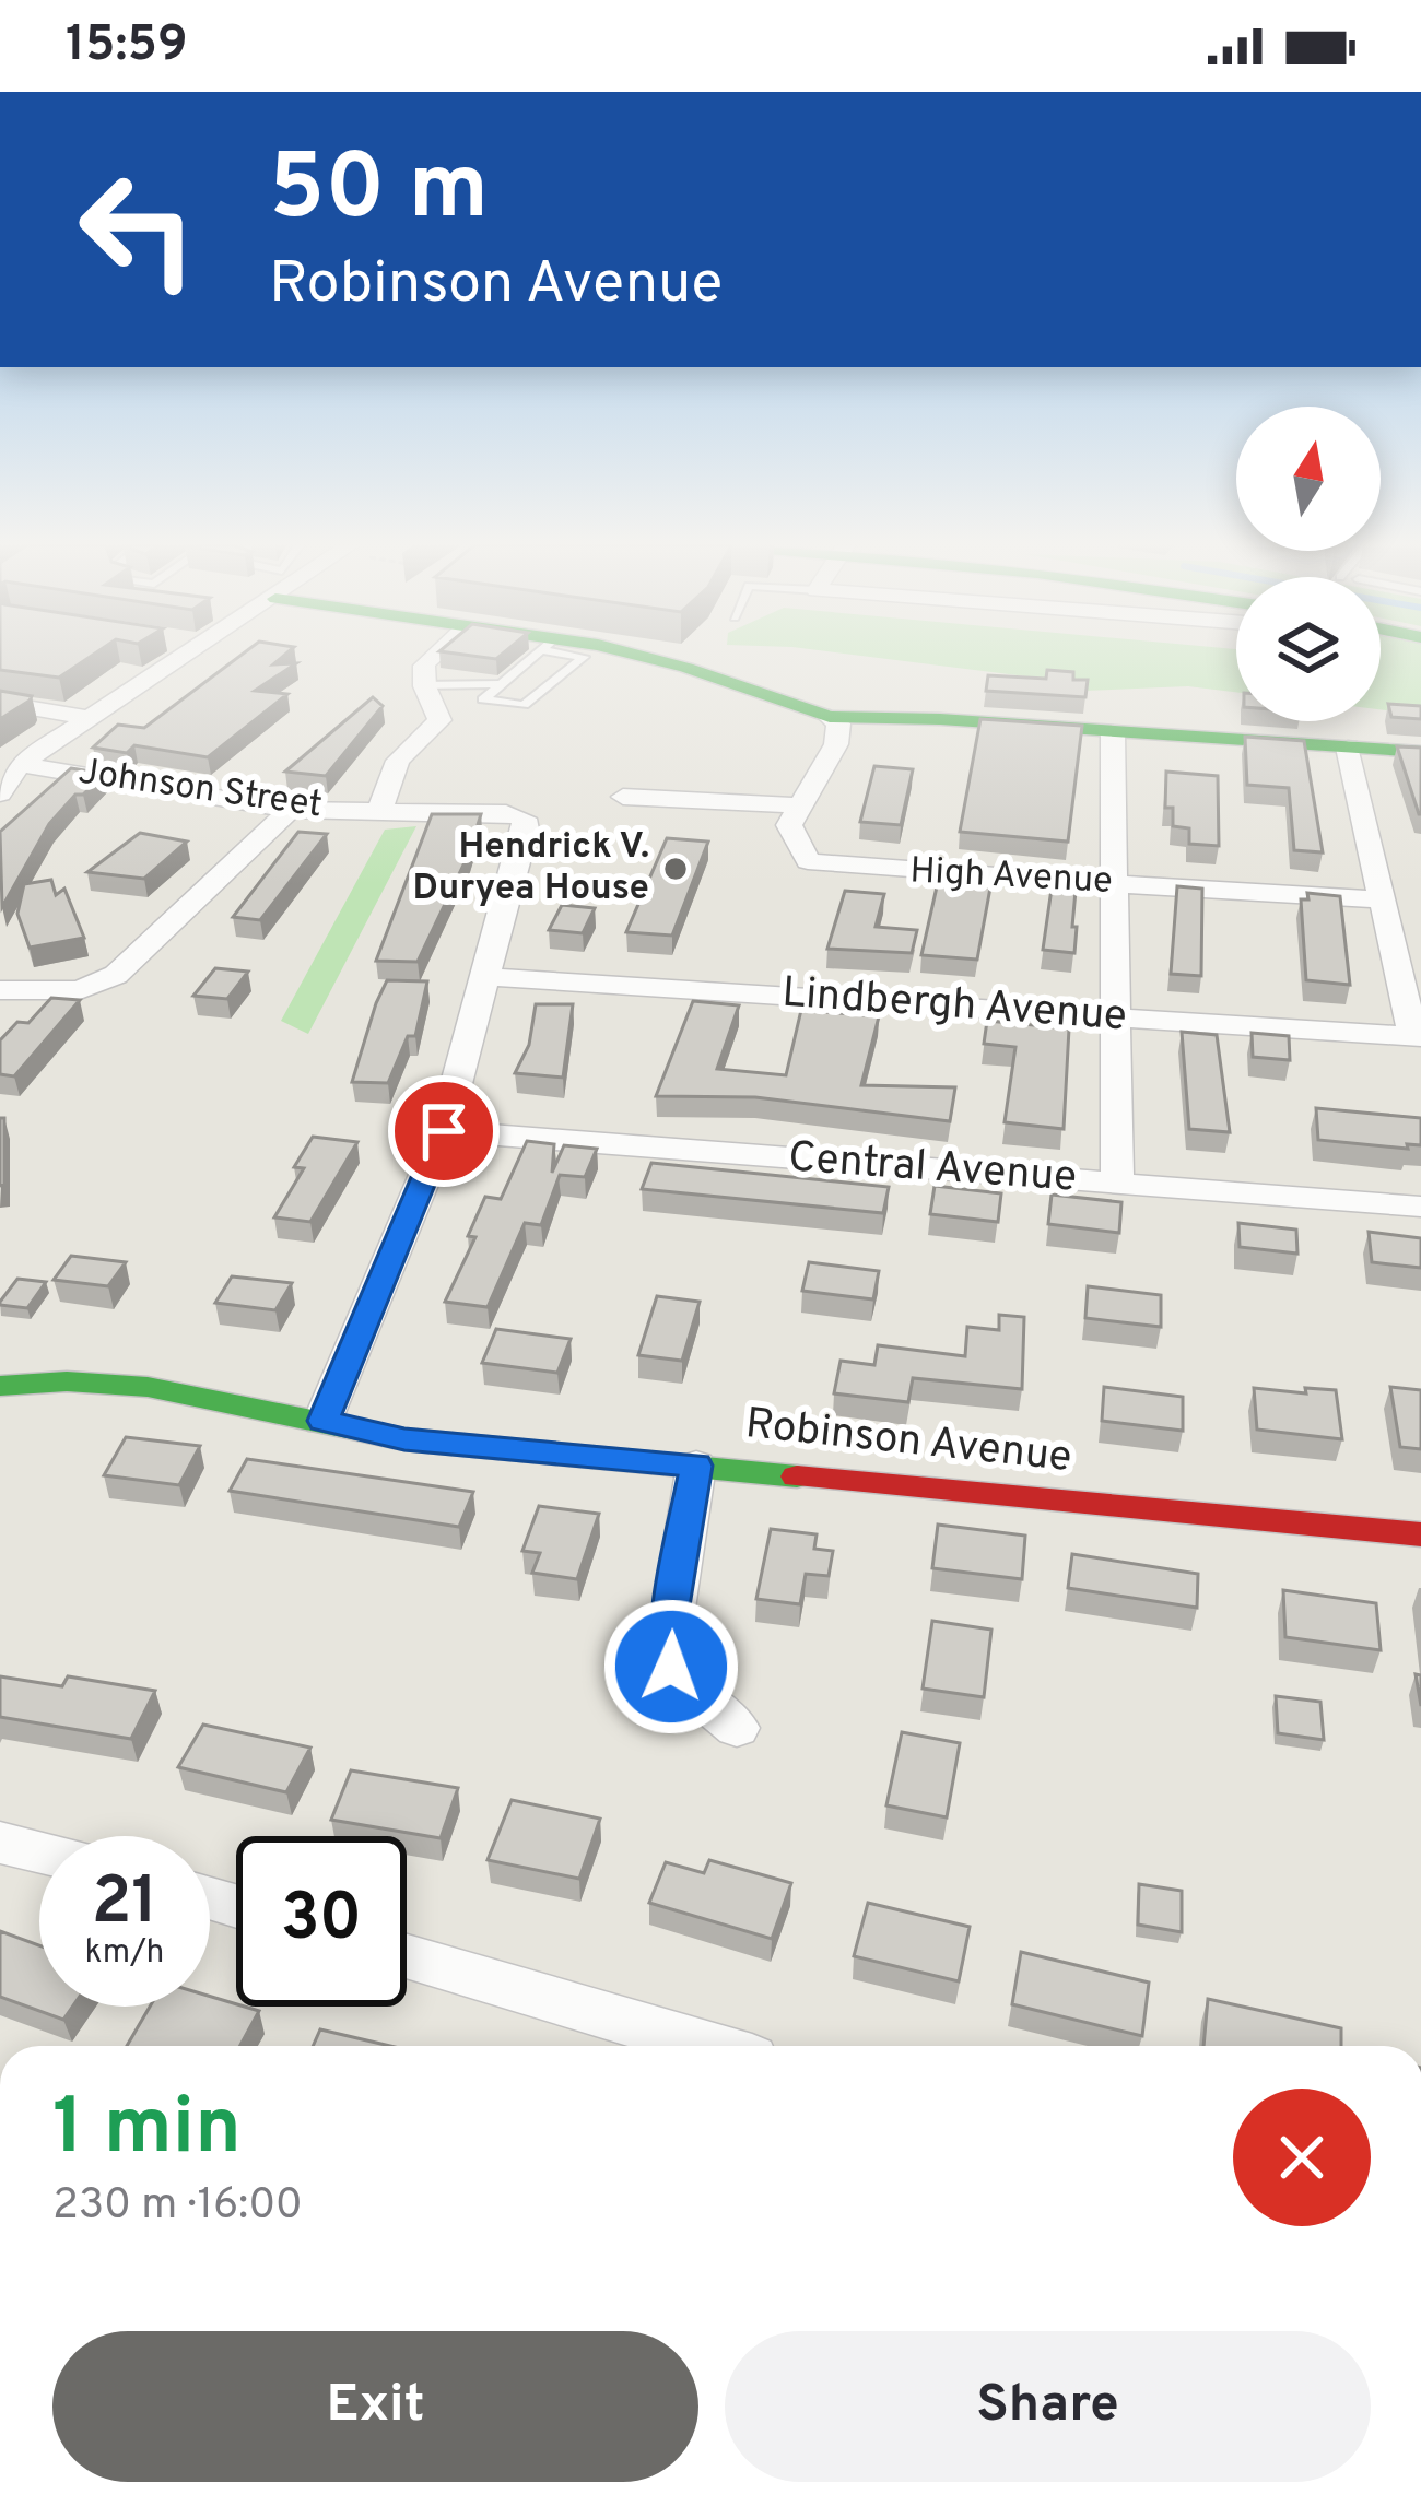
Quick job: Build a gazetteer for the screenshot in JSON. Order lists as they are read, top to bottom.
{
  "streets": {
    "street": [
      "Johnson Street",
      "High Avenue",
      "Lindbergh Avenue",
      "Central Avenue",
      "Robinson Avenue"
    ]
  },
  "crossings": [
    ["Johnson Street", "Lindbergh Avenue"]
  ],
  "places": ["Hendrick V. Duryea House"],
  "north": "top",
  "page": {
    "status": "15:59",
    "turn": ["50 m", "Robinson Avenue"],
    "speed": "21 km/h",
    "limit": "30",
    "heading": ["1 min", "230 m · 16:00"],
    "buttons": ["Exit", "Share"]
  }
}
